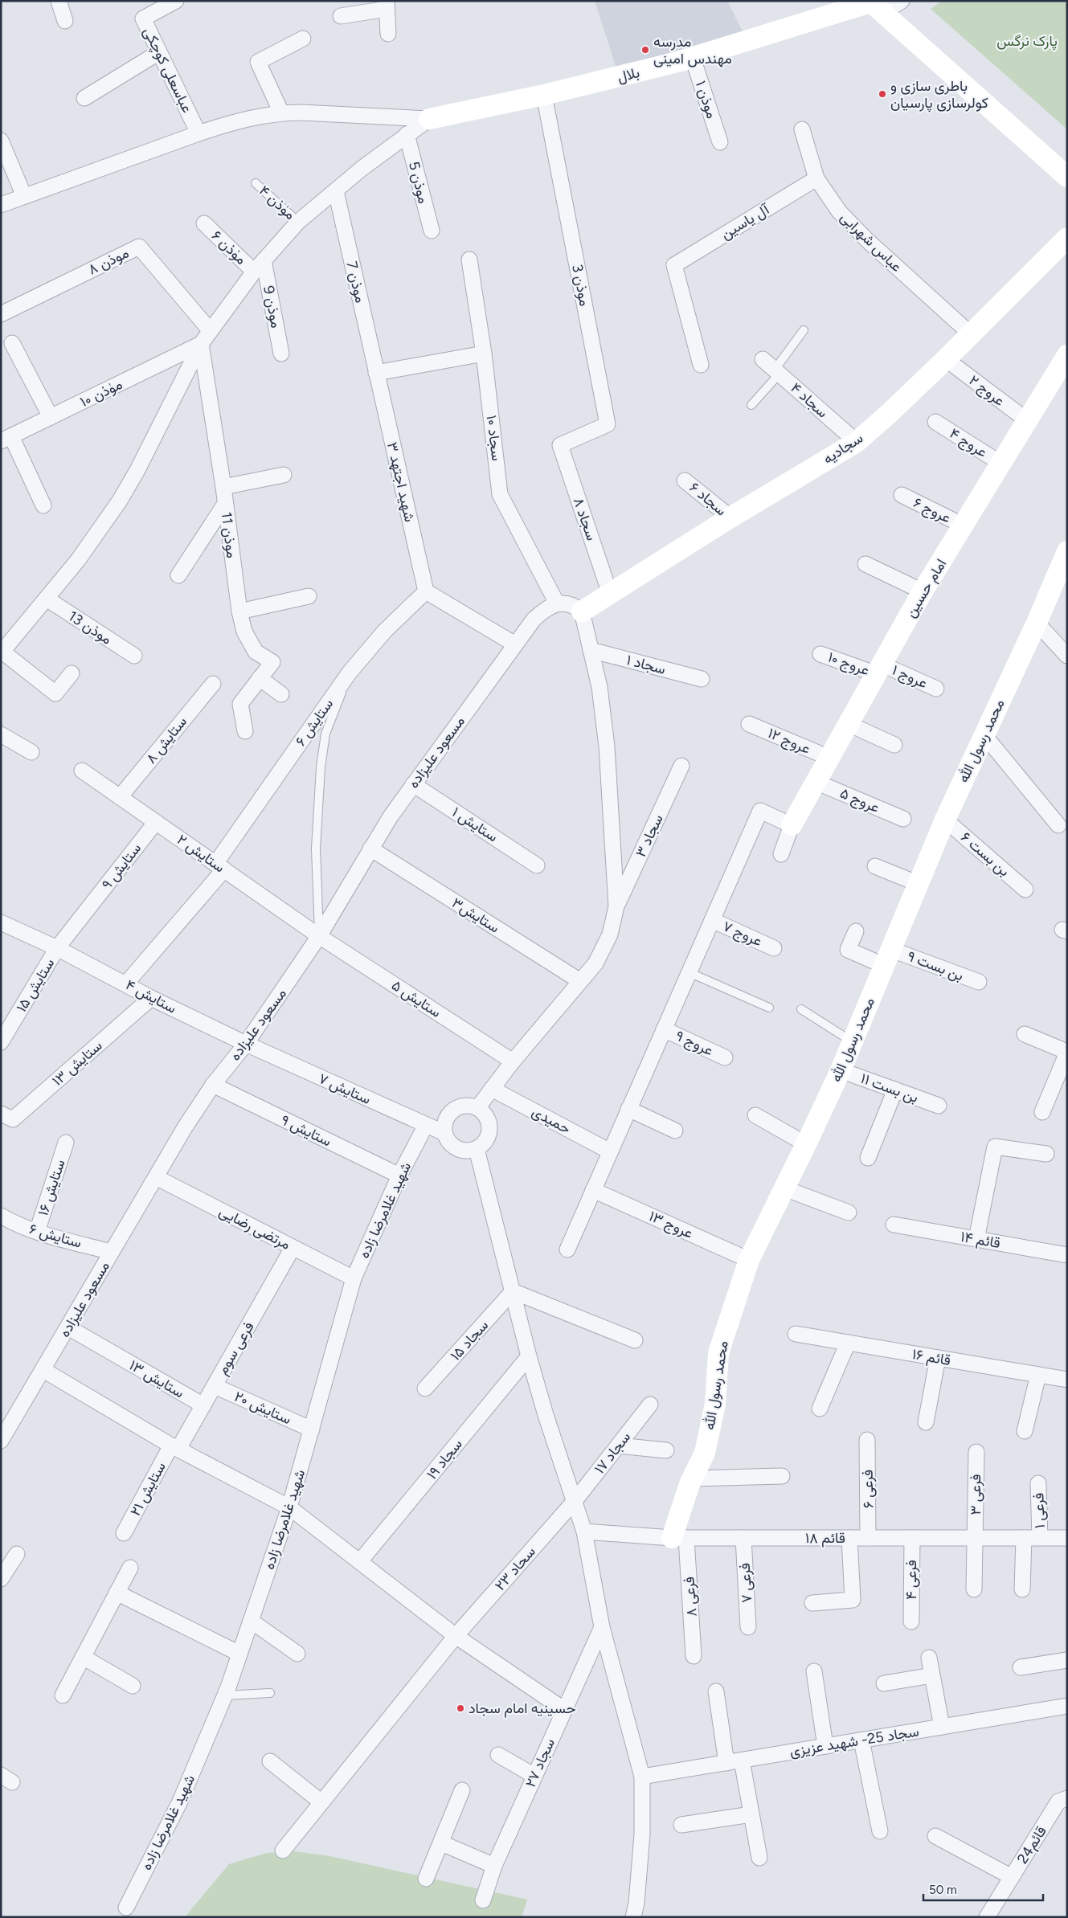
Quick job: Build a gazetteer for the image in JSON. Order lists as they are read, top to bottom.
{
  "streets": {
    "street": [
      "عباسعلی کوچکی",
      "بلال",
      "موذن ۱",
      "موذن 5",
      "آل یاسین",
      "عباس شهرابی",
      "موٰذن ۶",
      "موذن ۸",
      "موذن 7",
      "موذن 3",
      "موذن 9",
      "عروج ۲",
      "موٰذن ۱۰",
      "سجاد ۴",
      "سجاد ۱۰",
      "عروج ۴",
      "سجادیه",
      "شهید اجتهد ۳",
      "سجاد ۶",
      "عروج ۶",
      "سجاد ۸",
      "موذن 11",
      "امام حسین",
      "موذن 13",
      "عروج ۱۰",
      "سجاد ۱",
      "عروج ۱",
      "ستایش ۶",
      "ستایش ۸",
      "عروج ۱۲",
      "محمد رسول الله",
      "مسعود علیزاده",
      "عروج ۵",
      "ستایش ۱",
      "سجاد ۳",
      "ستایش ۲",
      "بن بست ۶",
      "ستایش ۹",
      "ستایش۳",
      "عروج ۷",
      "بن بست ۹",
      "ستایش ۱۵",
      "ستایش ۴",
      "ستایش ۵",
      "عروج ۹",
      "ستایش ۱۳",
      "بن بست ۱۱",
      "ستایش ۷",
      "حمیدی",
      "ستایش ۱۶",
      "شهید غلامرضا زاده",
      "عروج ۱۳",
      "مرتضی رضایی",
      "قائم ۱۴",
      "سجاد ۱۵",
      "فرعی سوم",
      "قائم ۱۶",
      "ستایش ۲۰",
      "سجاد ۱۷",
      "سجاد ۱۹",
      "ستایش ۲۱",
      "فرعی ۶",
      "فرعی ۳",
      "فرعی ۱",
      "قائم ۱۸",
      "سحاد ۲۳",
      "فرعی ۴",
      "فرعی ۷",
      "فرعی ۸",
      "سجاد 25- شهید عزیزی",
      "سجاد ۲۷",
      "قائم24"
    ],
    "lane": ["موٰذن ۴"]
  },
  "crossings": [
    ["بلال", "موذن ۱"],
    ["بلال", "موذن 3"],
    ["آل یاسین", "عباس شهرابی"],
    ["عباس شهرابی", "سجادیه"],
    ["موٰذن ۶", "موذن 9"],
    ["موذن 7", "شهید اجتهد ۳"],
    ["موذن 3", "سجاد ۸"],
    ["عروج ۲", "سجادیه"],
    ["عروج ۲", "امام حسین"],
    ["موٰذن ۱۰", "موذن 11"],
    ["سجاد ۴", "سجادیه"],
    ["سجاد ۱۰", "مسعود علیزاده"],
    ["عروج ۴", "امام حسین"],
    ["سجادیه", "سجاد ۶"],
    ["سجادیه", "سجاد ۸"],
    ["شهید اجتهد ۳", "ستایش ۶"],
    ["عروج ۶", "امام حسین"],
    ["امام حسین", "عروج ۱۰"],
    ["امام حسین", "عروج ۱"],
    ["امام حسین", "عروج ۱۲"],
    ["امام حسین", "عروج ۵"],
    ["عروج ۱۰", "عروج ۱"],
    ["ستایش ۶", "مسعود علیزاده"],
    ["ستایش ۶", "ستایش ۲"],
    ["ستایش ۶", "ستایش ۱۶"],
    ["ستایش ۸", "ستایش ۲"],
    ["محمد رسول الله", "بن بست ۶"],
    ["محمد رسول الله", "بن بست ۹"],
    ["محمد رسول الله", "بن بست ۱۱"],
    ["محمد رسول الله", "عروج ۱۳"],
    ["محمد رسول الله", "قائم ۱۸"],
    ["محمد رسول الله", "فرعی ۸"],
    ["مسعود علیزاده", "ستایش ۱"],
    ["مسعود علیزاده", "ستایش ۲"],
    ["مسعود علیزاده", "ستایش ۹"],
    ["مسعود علیزاده", "ستایش۳"],
    ["مسعود علیزاده", "ستایش ۴"],
    ["مسعود علیزاده", "ستایش ۵"],
    ["مسعود علیزاده", "ستایش ۱۳"],
    ["مسعود علیزاده", "ستایش ۷"],
    ["مسعود علیزاده", "مرتضی رضایی"],
    ["ستایش ۲", "ستایش ۹"],
    ["ستایش ۲", "ستایش ۵"],
    ["ستایش ۹", "ستایش ۱۵"],
    ["ستایش ۹", "ستایش ۴"],
    ["ستایش ۹", "شهید غلامرضا زاده"],
    ["ستایش ۱۵", "ستایش ۴"],
    ["ستایش ۴", "ستایش ۱۳"],
    ["ستایش ۴", "ستایش ۷"],
    ["ستایش ۱۳", "فرعی سوم"],
    ["ستایش ۷", "شهید غلامرضا زاده"],
    ["شهید غلامرضا زاده", "مرتضی رضایی"],
    ["شهید غلامرضا زاده", "ستایش ۲۰"],
    ["مرتضی رضایی", "فرعی سوم"],
    ["فرعی سوم", "ستایش ۲۰"],
    ["فرعی سوم", "ستایش ۲۱"],
    ["سجاد ۱۷", "سحاد ۲۳"],
    ["فرعی ۶", "قائم ۱۸"],
    ["فرعی ۳", "قائم ۱۸"],
    ["فرعی ۱", "قائم ۱۸"],
    ["قائم ۱۸", "فرعی ۴"],
    ["قائم ۱۸", "فرعی ۷"],
    ["قائم ۱۸", "فرعی ۸"]
  ],
  "parks": ["پارک نرگس"],
  "places": ["مدرسه مهندس امینی", "باطری سازی و کولرسازی پارسیان", "حسینیه امام سجاد"],
  "scale_bar": "50 m"
}
